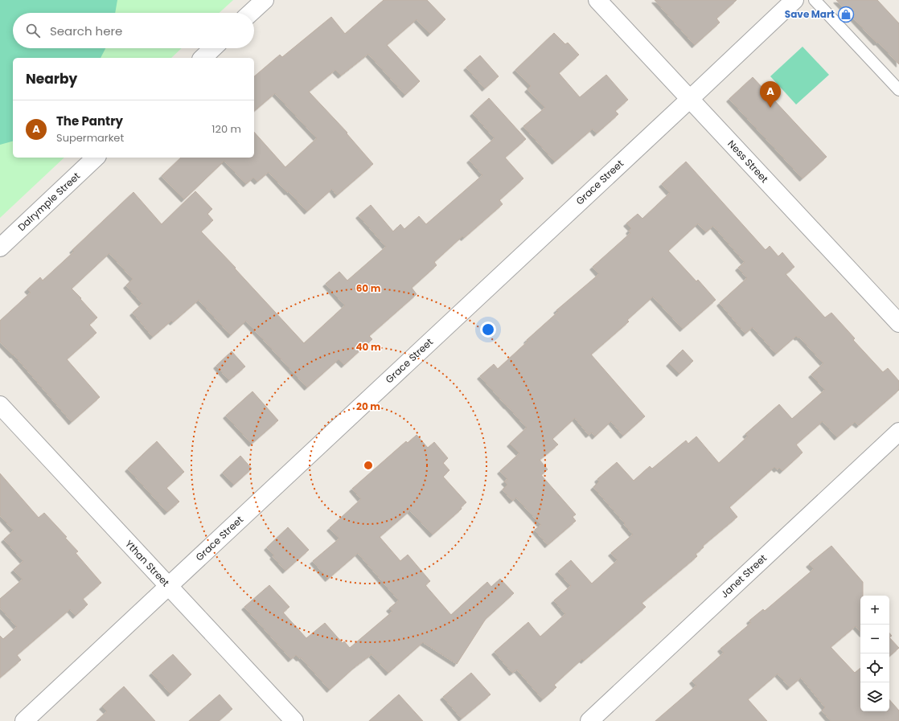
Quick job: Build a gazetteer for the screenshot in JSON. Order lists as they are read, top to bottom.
{
  "streets": {
    "street": [
      "Ness Street",
      "Grace Street",
      "Dalrymple Street",
      "Ythan Street",
      "Janet Street"
    ]
  },
  "crossings": [
    ["Ness Street", "Grace Street"],
    ["Grace Street", "Ythan Street"]
  ],
  "places": {
    "shop": ["Save Mart"]
  },
  "page": {
    "search": "Search here",
    "heading": "Nearby",
    "pins": "A",
    "list": [
      {
        "mark": "A",
        "name": "The Pantry",
        "note": "Supermarket",
        "value": "120 m"
      }
    ],
    "map_buttons": ["+", "−"]
  },
  "rings": ["60 m", "40 m", "20 m"]
}
